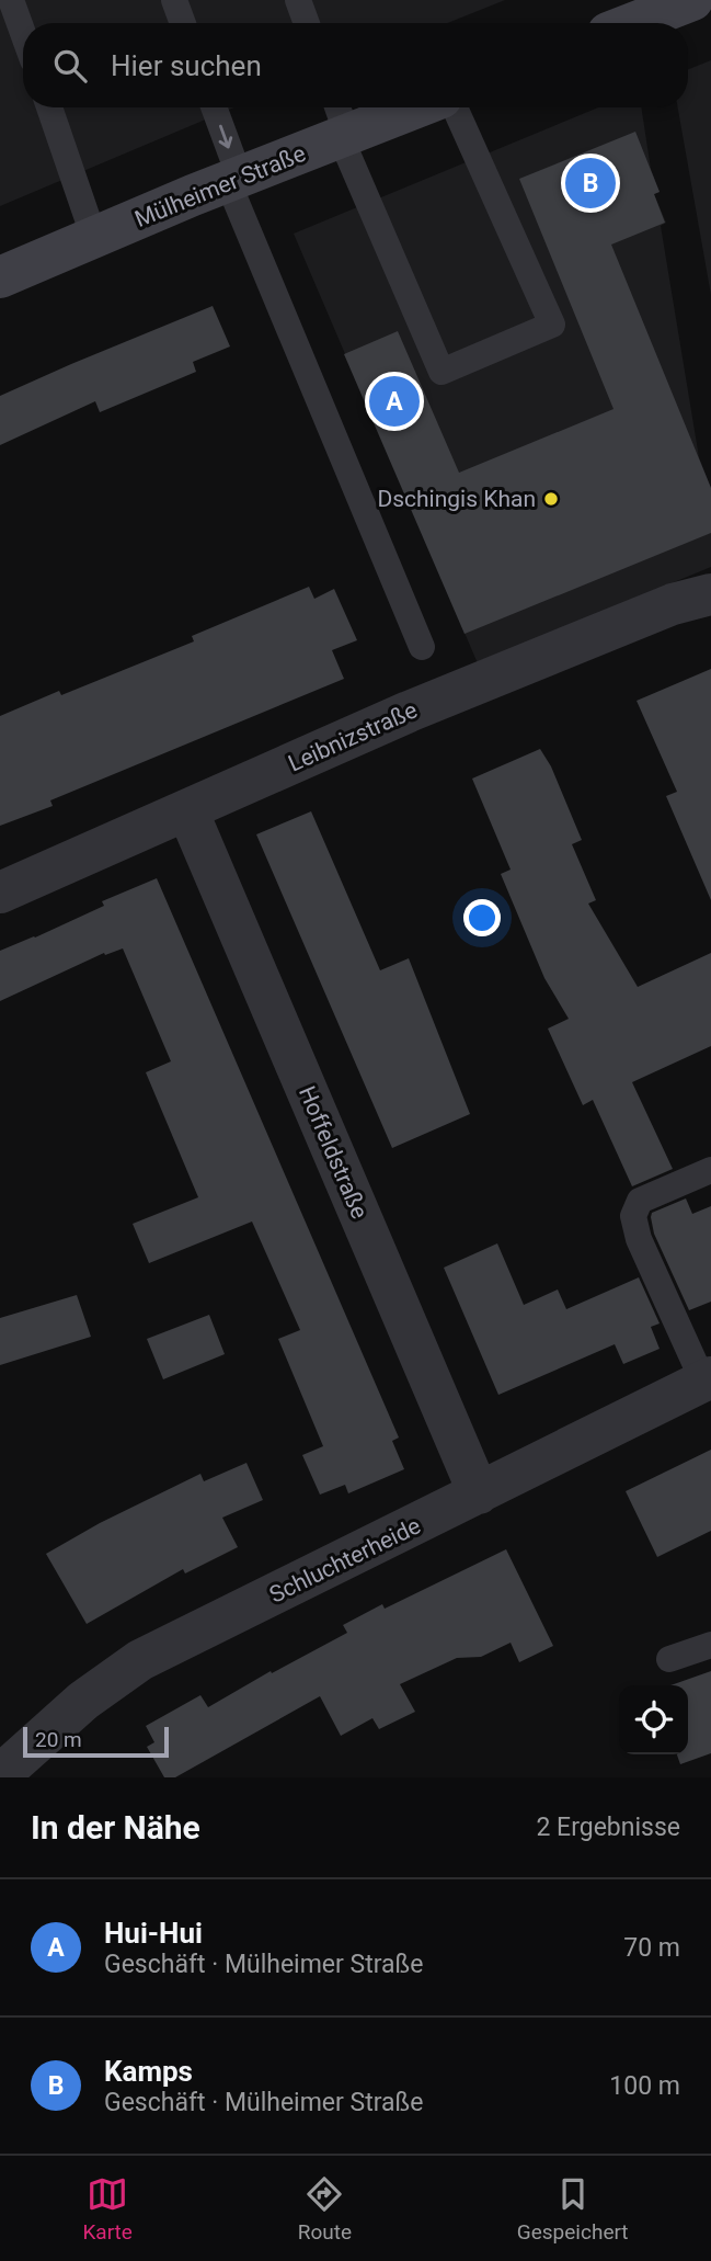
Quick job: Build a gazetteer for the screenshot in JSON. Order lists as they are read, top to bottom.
{
  "streets": {
    "main road": ["Mülheimer Straße"],
    "street": ["Leibnizstraße", "Hoffeldstraße", "Schluchterheide"]
  },
  "crossings": [
    ["Leibnizstraße", "Hoffeldstraße"],
    ["Hoffeldstraße", "Schluchterheide"]
  ],
  "places": ["Dschingis Khan"],
  "scale_bar": "20 m",
  "page": {
    "search": "Hier suchen",
    "pins": ["B", "A"],
    "scale": "20 m",
    "heading": ["In der Nähe", "2 Ergebnisse"],
    "list": [
      {
        "mark": "A",
        "name": "Hui-Hui",
        "note": "Geschäft · Mülheimer Straße",
        "value": "70 m"
      },
      {
        "mark": "B",
        "name": "Kamps",
        "note": "Geschäft · Mülheimer Straße",
        "value": "100 m"
      }
    ],
    "nav": ["Karte", "Route", "Gespeichert"]
  }
}
